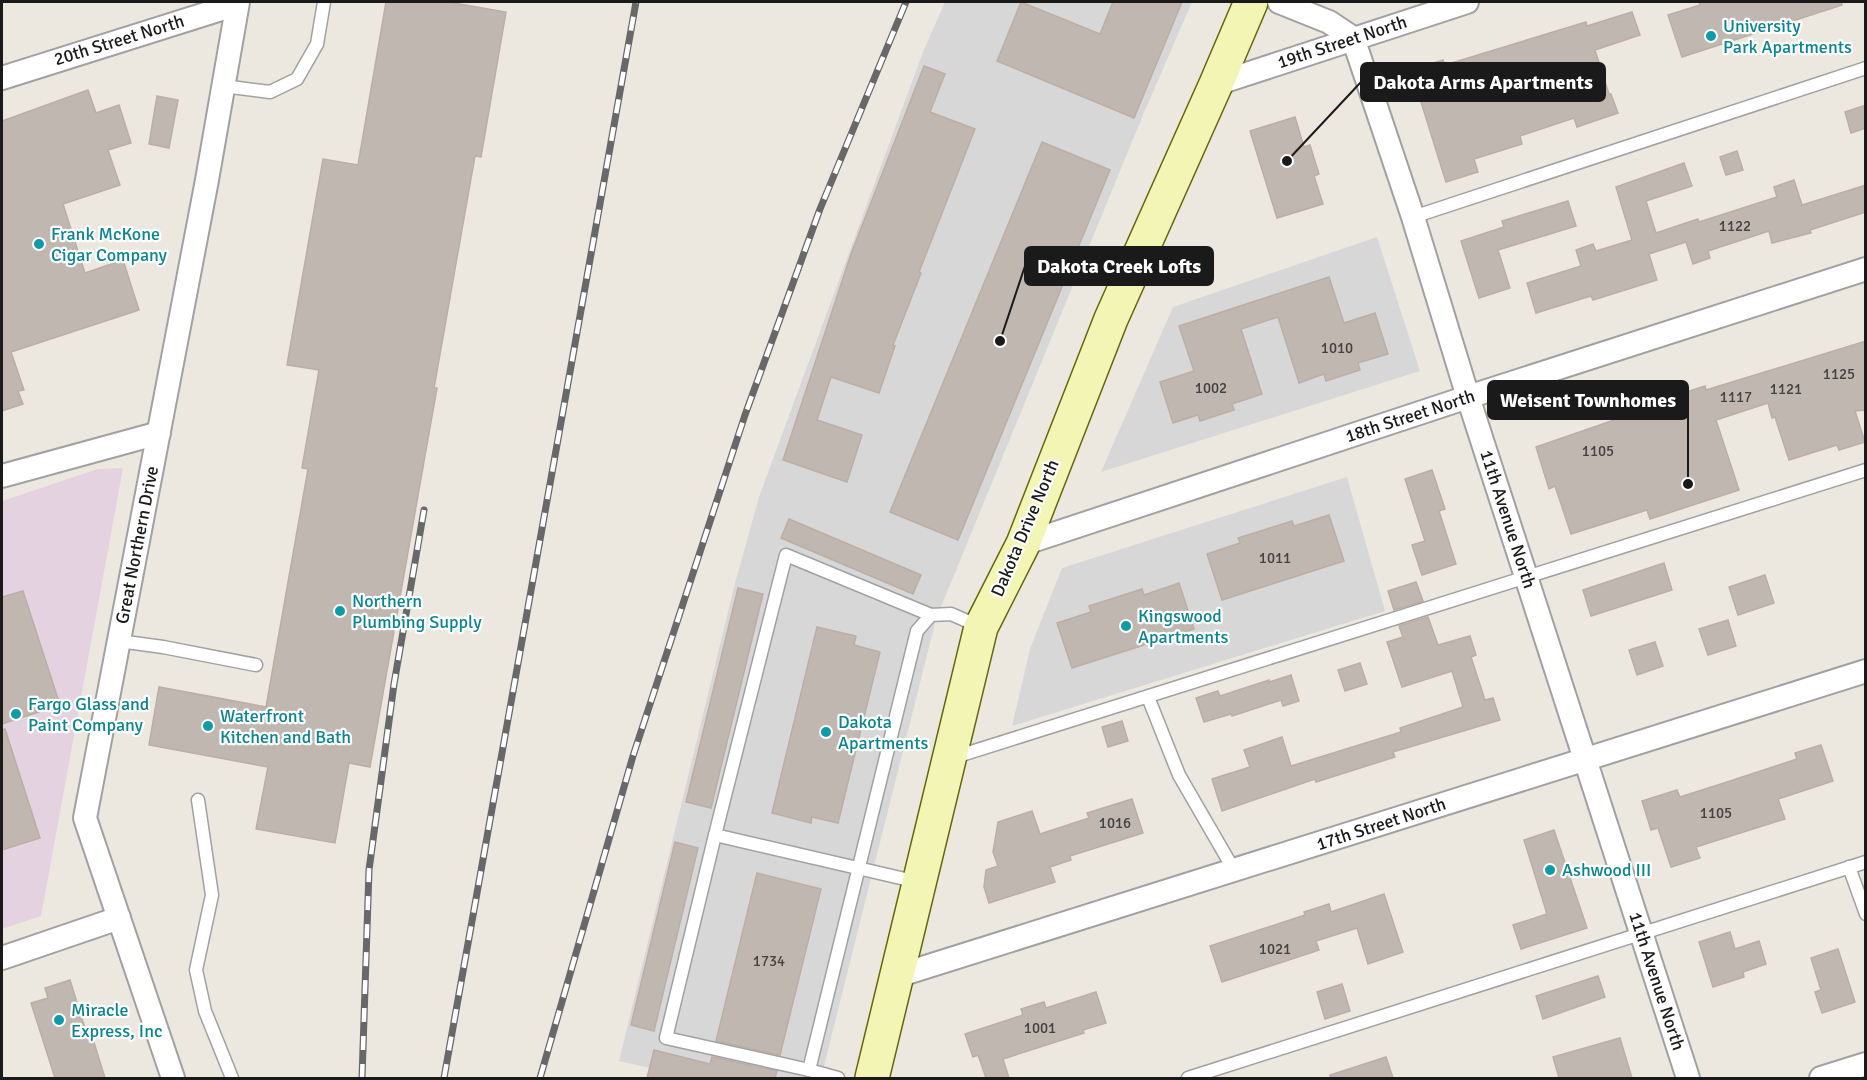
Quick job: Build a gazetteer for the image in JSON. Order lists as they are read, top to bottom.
{
  "streets": {
    "street": [
      "20th Street North",
      "19th Street North",
      "18th Street North",
      "11th Avenue North",
      "Dakota Drive North",
      "Great Northern Drive",
      "17th Street North"
    ]
  },
  "crossings": [
    ["20th Street North", "Great Northern Drive"],
    ["19th Street North", "11th Avenue North"],
    ["19th Street North", "Dakota Drive North"],
    ["18th Street North", "11th Avenue North"],
    ["18th Street North", "Dakota Drive North"],
    ["11th Avenue North", "17th Street North"],
    ["Dakota Drive North", "17th Street North"]
  ],
  "places": [
    "University Park Apartments",
    "Dakota Arms Apartments",
    "Frank McKone Cigar Company",
    "Dakota Creek Lofts",
    "Weisent Townhomes",
    "Northern Plumbing Supply",
    "Kingswood Apartments",
    "Fargo Glass and Paint Company",
    "Waterfront Kitchen and Bath",
    "Dakota Apartments",
    "Ashwood III",
    "Miracle Express, Inc"
  ],
  "house_numbers": [
    "1122",
    "1010",
    "1125",
    "1002",
    "1121",
    "1117",
    "1105",
    "1011",
    "1105",
    "1016",
    "1021",
    "1734",
    "1001"
  ]
}
